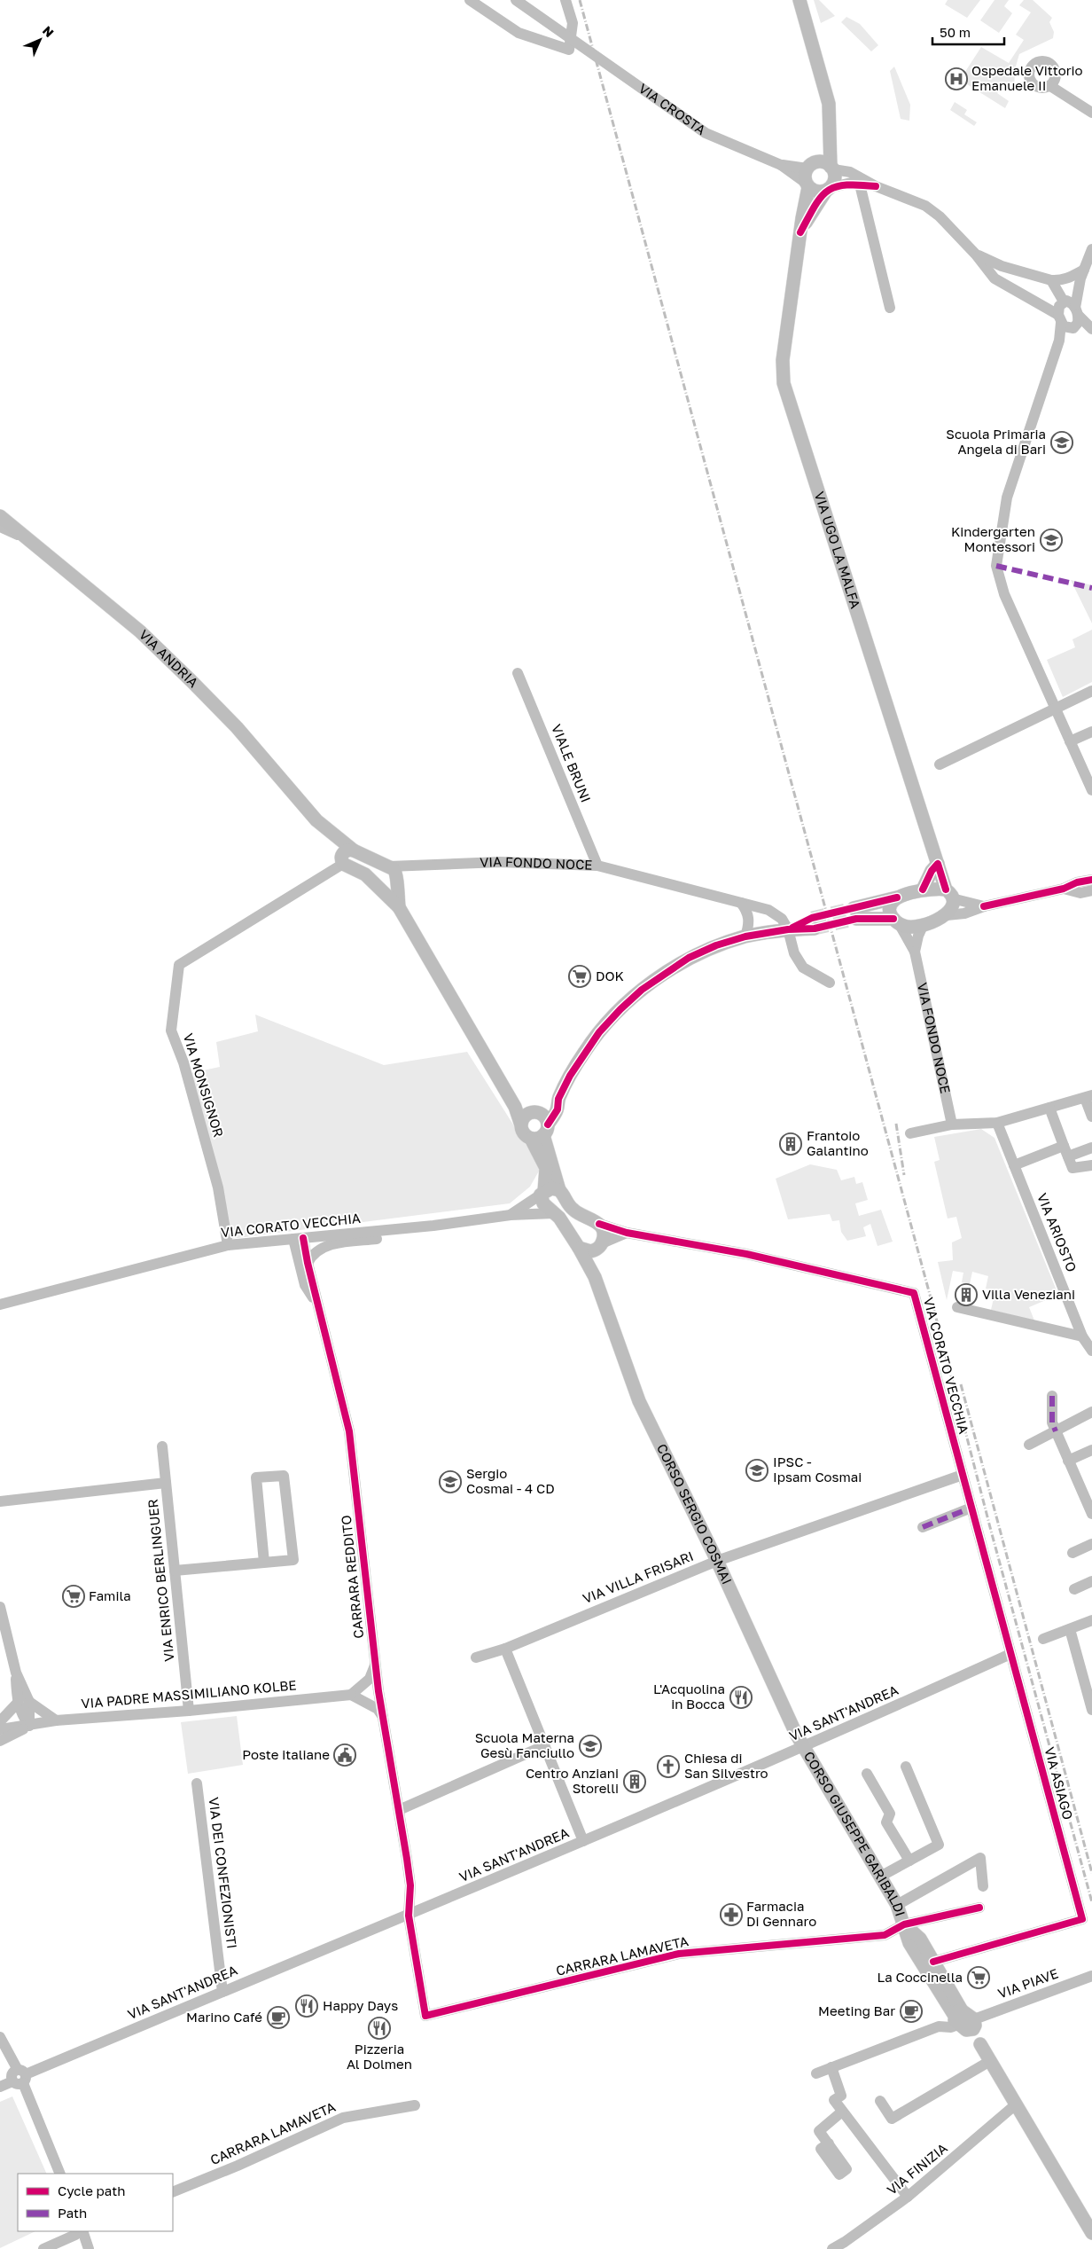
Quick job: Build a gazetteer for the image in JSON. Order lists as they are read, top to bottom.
{
  "streets": {
    "main road": [
      "VIA UGO LA MALFA",
      "VIA ANDRIA",
      "VIA FONDO NOCE",
      "CORSO SERGIO COSMAI",
      "CORSO GIUSEPPE GARIBALDI"
    ],
    "street": [
      "VIA CROSTA",
      "VIALE BRUNI",
      "VIA MONSIGNOR",
      "VIA CORATO VECCHIA",
      "VIA ARIOSTO",
      "CARRARA REDDITO",
      "VIA VILLA FRISARI",
      "VIA ENRICO BERLINGUER",
      "VIA PADRE MASSIMILIANO KOLBE",
      "VIA SANT'ANDREA",
      "VIA ASIAGO",
      "VIA DEI CONFEZIONISTI",
      "CARRARA LAMAVETA",
      "VIA PIAVE",
      "VIA FINIZIA"
    ]
  },
  "crossings": [
    ["VIA ANDRIA", "VIA FONDO NOCE"],
    ["VIA ANDRIA", "VIA MONSIGNOR"],
    ["VIALE BRUNI", "VIA FONDO NOCE"],
    ["VIA MONSIGNOR", "VIA CORATO VECCHIA"],
    ["VIA CORATO VECCHIA", "CORSO SERGIO COSMAI"],
    ["VIA CORATO VECCHIA", "CARRARA REDDITO"],
    ["VIA CORATO VECCHIA", "VIA VILLA FRISARI"],
    ["VIA CORATO VECCHIA", "VIA SANT'ANDREA"],
    ["VIA CORATO VECCHIA", "VIA ASIAGO"],
    ["CORSO SERGIO COSMAI", "VIA VILLA FRISARI"],
    ["CORSO SERGIO COSMAI", "VIA SANT'ANDREA"],
    ["CORSO SERGIO COSMAI", "CORSO GIUSEPPE GARIBALDI"],
    ["CARRARA REDDITO", "VIA PADRE MASSIMILIANO KOLBE"],
    ["CARRARA REDDITO", "VIA SANT'ANDREA"],
    ["CARRARA REDDITO", "CARRARA LAMAVETA"],
    ["VIA ENRICO BERLINGUER", "VIA PADRE MASSIMILIANO KOLBE"],
    ["VIA SANT'ANDREA", "VIA ASIAGO"],
    ["VIA SANT'ANDREA", "CORSO GIUSEPPE GARIBALDI"],
    ["VIA SANT'ANDREA", "VIA DEI CONFEZIONISTI"],
    ["VIA ASIAGO", "CORSO GIUSEPPE GARIBALDI"],
    ["CORSO GIUSEPPE GARIBALDI", "CARRARA LAMAVETA"],
    ["CORSO GIUSEPPE GARIBALDI", "VIA PIAVE"],
    ["CORSO GIUSEPPE GARIBALDI", "VIA FINIZIA"]
  ],
  "places": {
    "hospital": ["Ospedale Vittorio Emanuele II"],
    "school or university": [
      "Scuola Primaria Angela di Bari",
      "Kindergarten Montessori",
      "IPSC - Ipsam Cosmai",
      "Sergio Cosmai - 4 CD",
      "Scuola Materna Gesù Fanciullo"
    ],
    "supermarket": ["DOK", "Famila", "La Coccinella"],
    "building": ["Frantoio Galantino", "Villa Veneziani", "Centro Anziani Storelli"],
    "restaurant": ["L'Acquolina in Bocca", "Happy Days", "Pizzeria Al Dolmen"],
    "public building": ["Poste italiane"],
    "church": ["Chiesa di San Silvestro"],
    "pharmacy": ["Farmacia Di Gennaro"],
    "cafe": ["Meeting Bar", "Marino Café"]
  },
  "legend": ["Cycle path", "Path"],
  "scale_bar": "50 m",
  "north": "top right"
}
